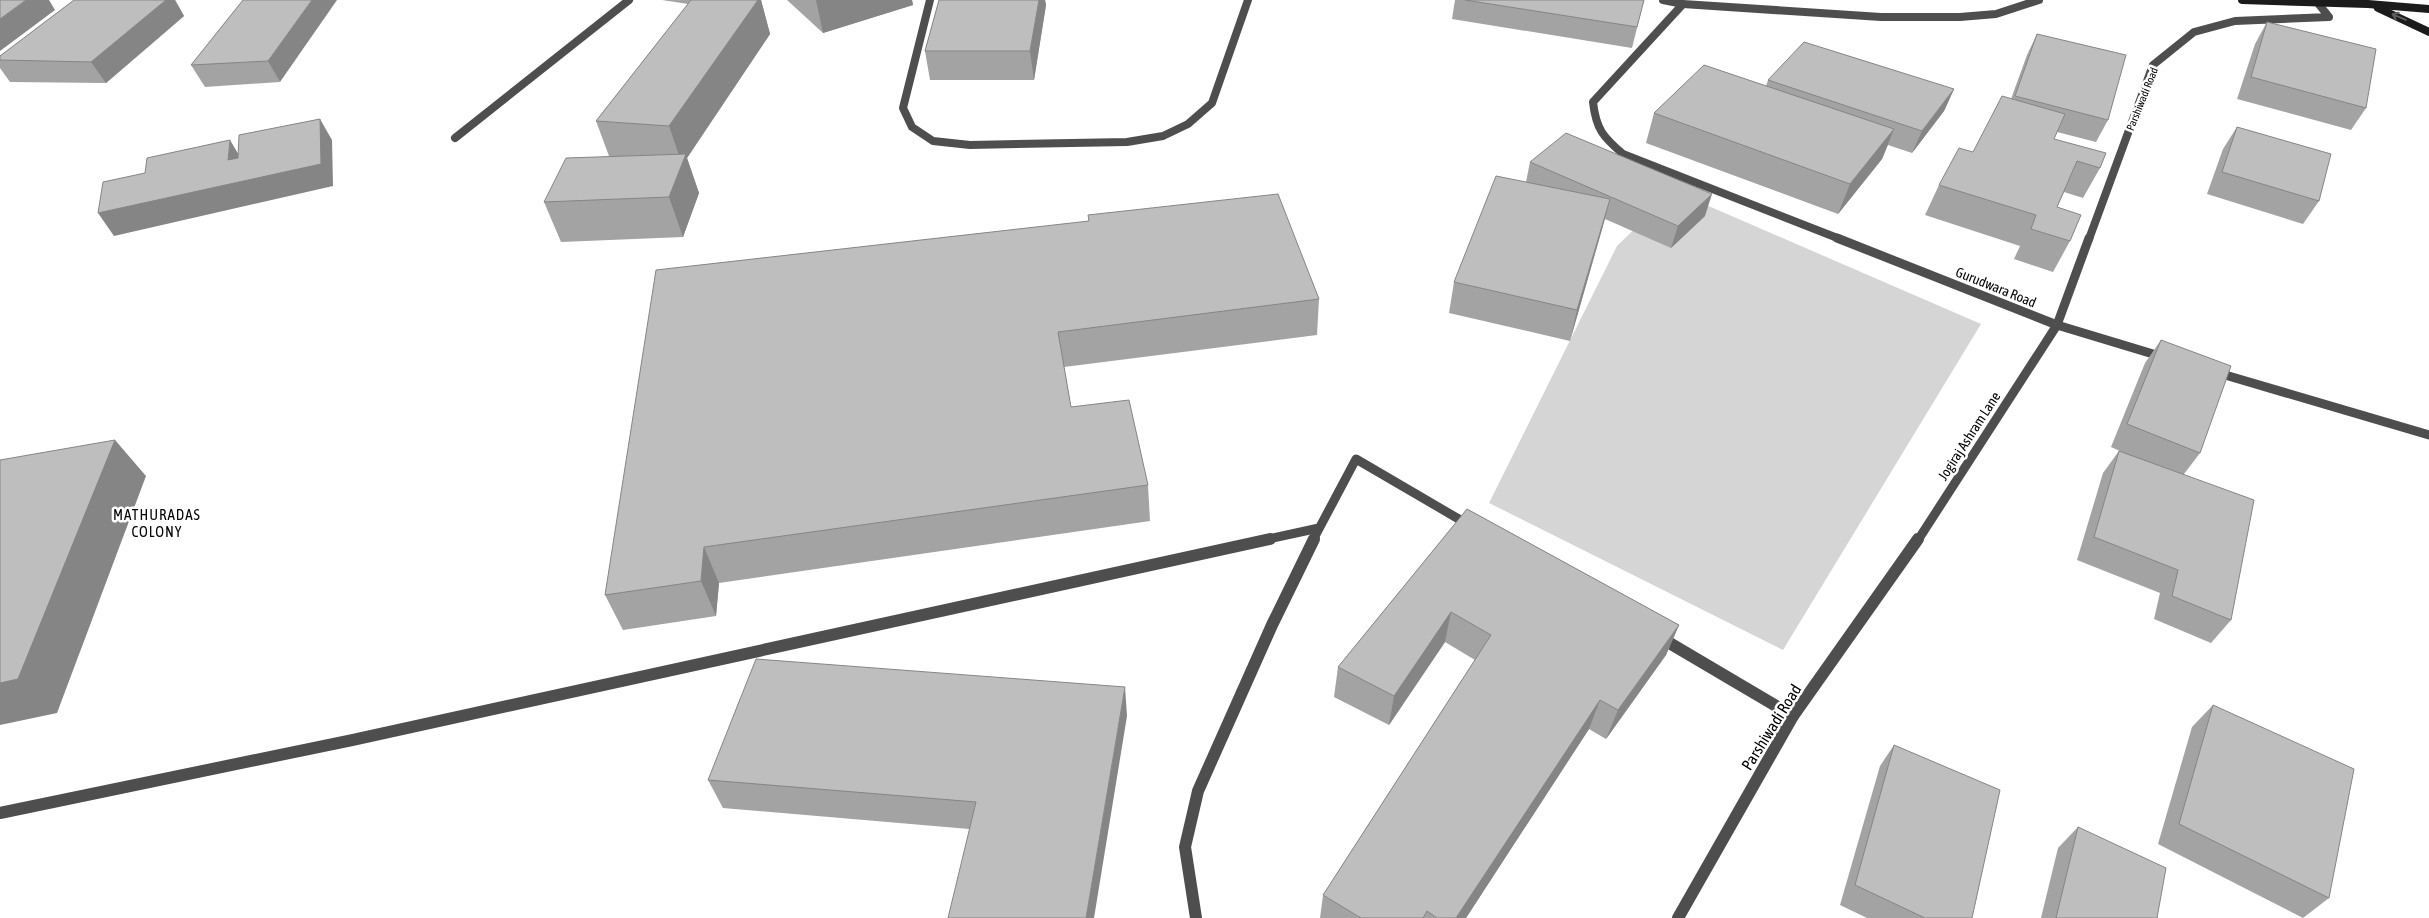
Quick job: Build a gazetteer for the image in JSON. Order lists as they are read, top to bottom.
{
  "streets": {
    "street": ["Parshiwadi Road", "Gurudwara Road", "Jogiraj Ashram Lane"]
  },
  "crossings": [
    ["Parshiwadi Road", "Gurudwara Road"],
    ["Parshiwadi Road", "Jogiraj Ashram Lane"],
    ["Gurudwara Road", "Jogiraj Ashram Lane"]
  ],
  "districts": ["MATHURADAS COLONY"]
}
